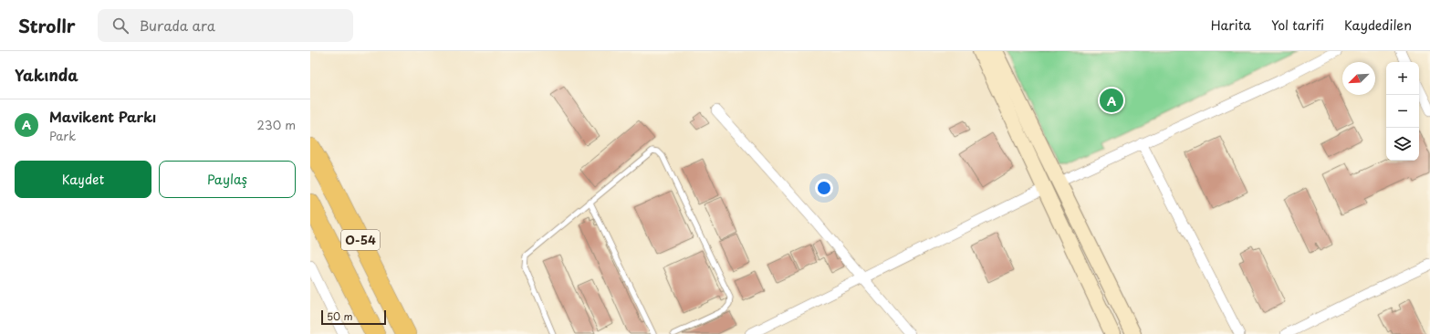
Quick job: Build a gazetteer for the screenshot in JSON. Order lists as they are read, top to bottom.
{
  "streets": {
    "highway": ["O-54"]
  },
  "scale_bar": "50 m",
  "north": "bottom left",
  "page": {
    "header": "Strollr",
    "search": "Burada ara",
    "nav": ["Harita", "Yol tarifi", "Kaydedilen"],
    "heading": "Yakında",
    "map_buttons": ["+", "−"],
    "pins": "A",
    "list": [
      {
        "mark": "A",
        "name": "Mavikent Parkı",
        "note": "Park",
        "value": "230 m"
      }
    ],
    "buttons": ["Kaydet", "Paylaş"],
    "scale": "50 m"
  }
}
